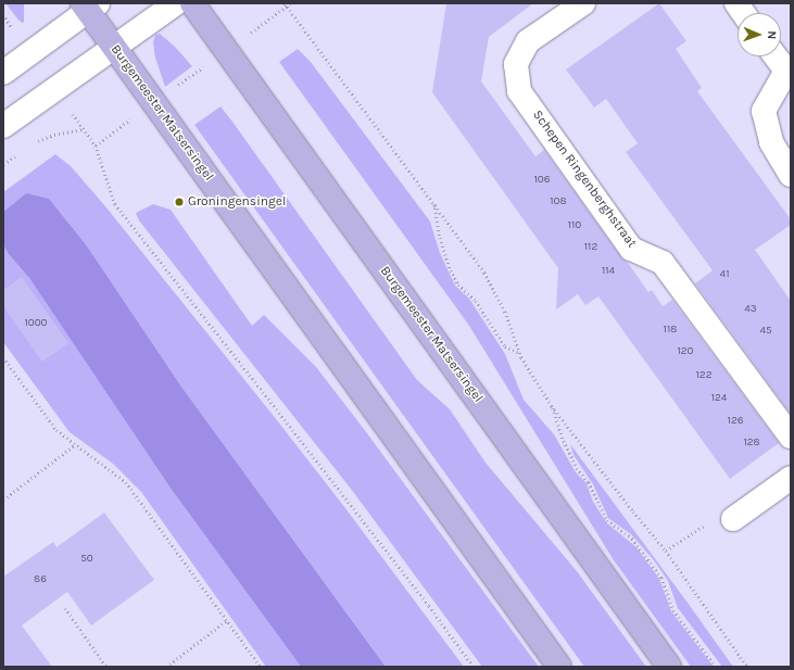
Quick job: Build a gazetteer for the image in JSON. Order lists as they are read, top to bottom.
{
  "streets": {
    "main road": ["Burgemeester Matsersingel"],
    "street": ["Schepen Ringenberghstraat"]
  },
  "places": ["Groningensingel"],
  "house_numbers": [
    "106",
    "108",
    "110",
    "112",
    "114",
    "41",
    "43",
    "1000",
    "118",
    "45",
    "120",
    "122",
    "124",
    "126",
    "128",
    "50",
    "86"
  ],
  "north": "right"
}
